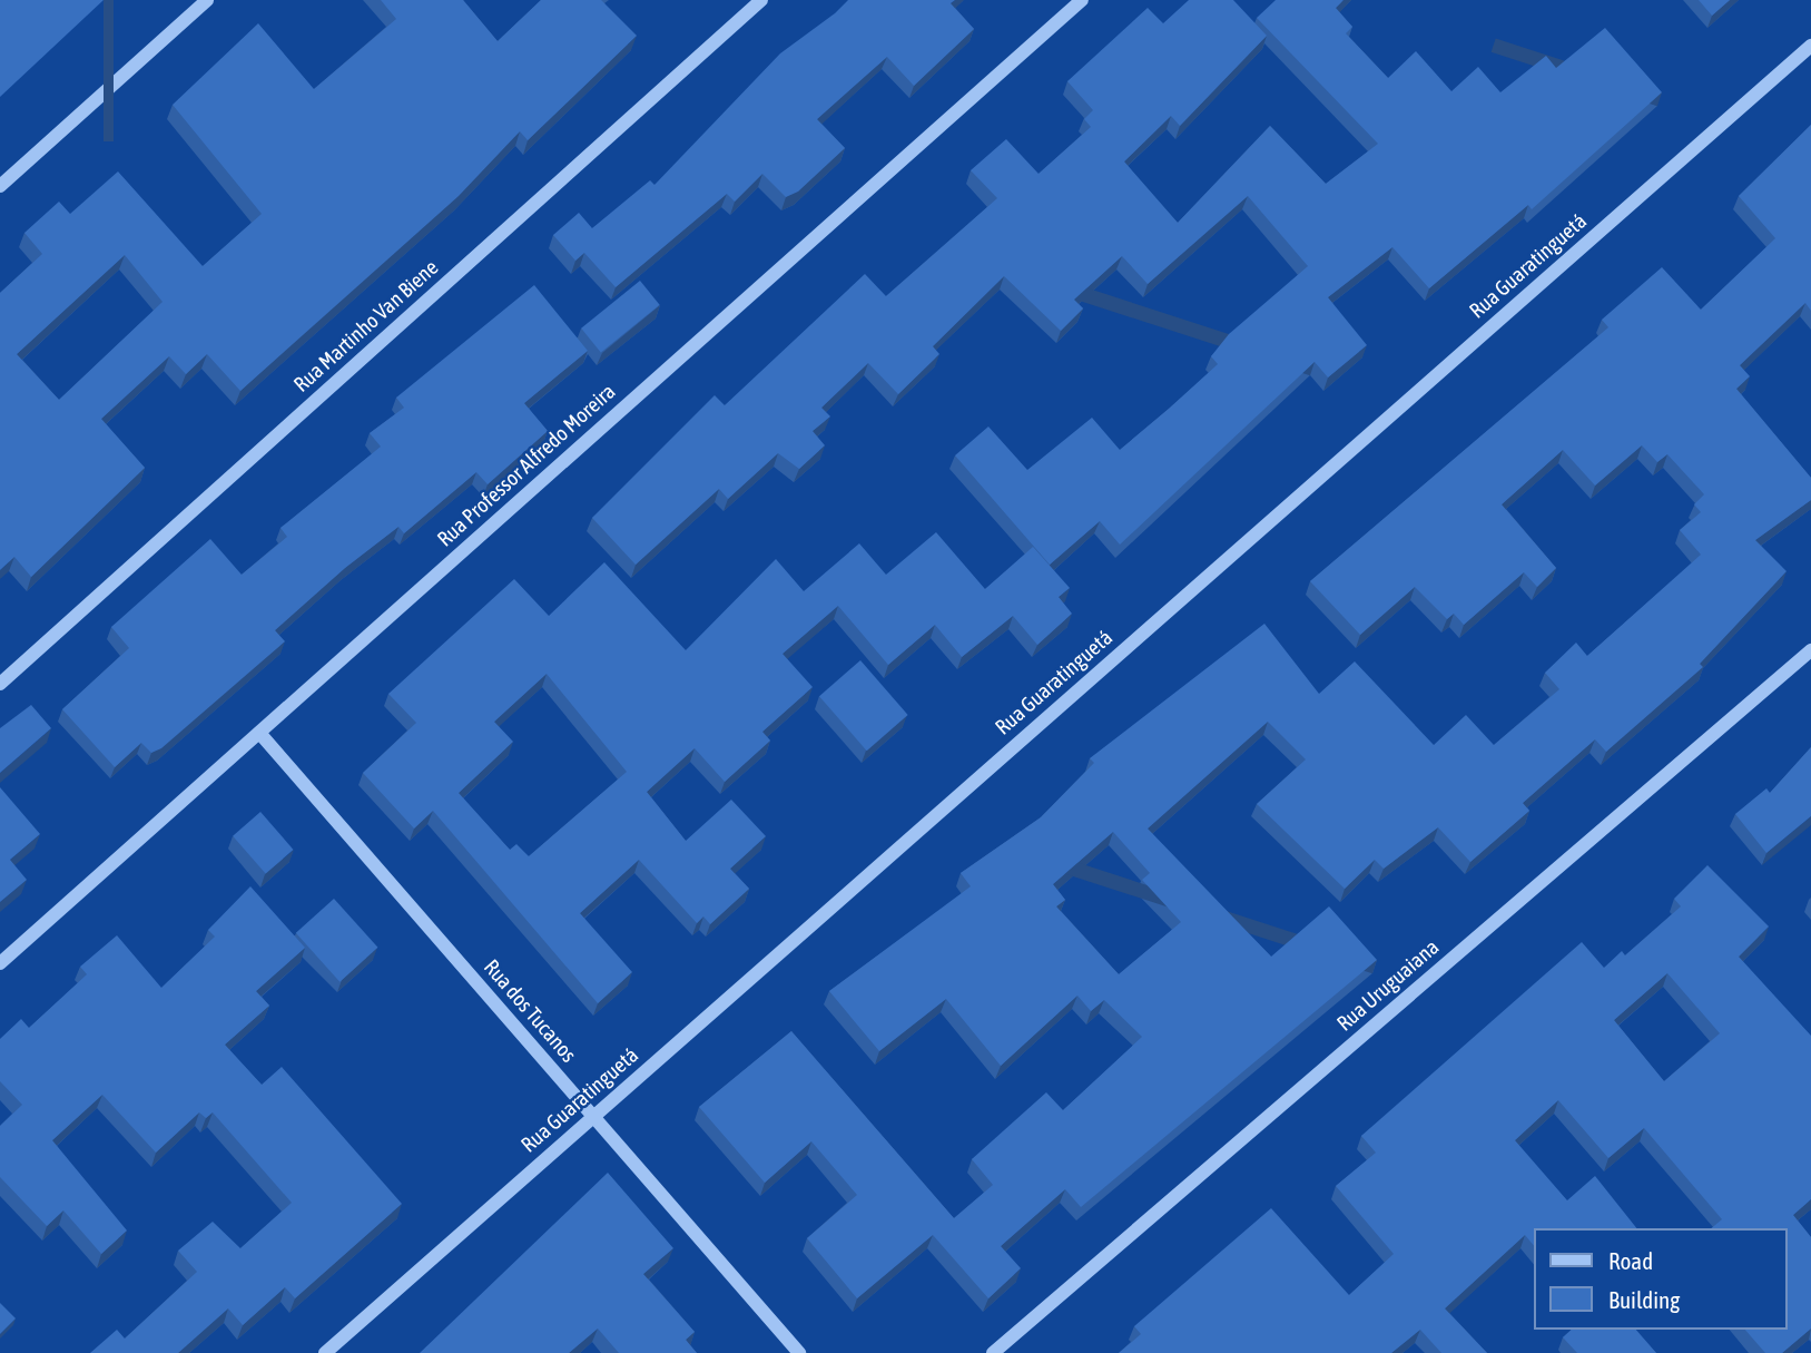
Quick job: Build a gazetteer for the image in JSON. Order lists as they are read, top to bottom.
{
  "streets": {
    "street": [
      "Rua Guaratinguetá",
      "Rua Martinho Van Biene",
      "Rua Professor Alfredo Moreira",
      "Rua Uruguaiana",
      "Rua dos Tucanos"
    ]
  },
  "crossings": [
    ["Rua Guaratinguetá", "Rua dos Tucanos"],
    ["Rua Professor Alfredo Moreira", "Rua dos Tucanos"]
  ],
  "legend": ["Road", "Building"]
}
